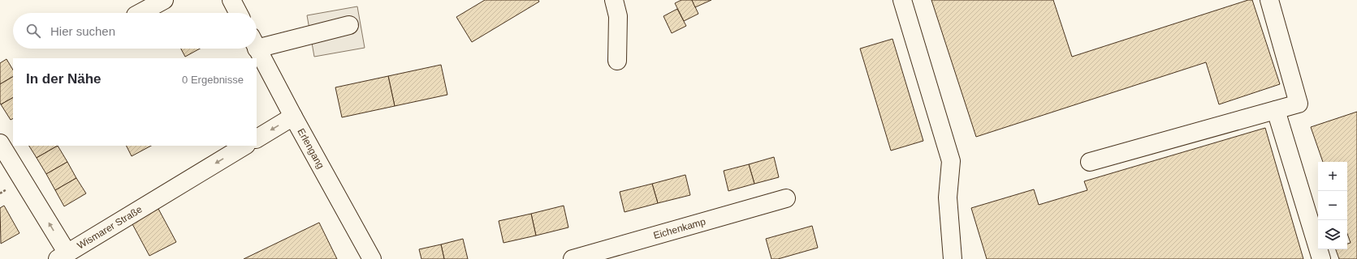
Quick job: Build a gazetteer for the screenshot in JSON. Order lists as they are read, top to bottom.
{
  "streets": {
    "street": ["Erlengang", "Wismarer Straße", "Eichenkamp"]
  },
  "page": {
    "search": "Hier suchen",
    "heading": ["In der Nähe", "0 Ergebnisse"],
    "map_buttons": ["+", "−"]
  }
}
